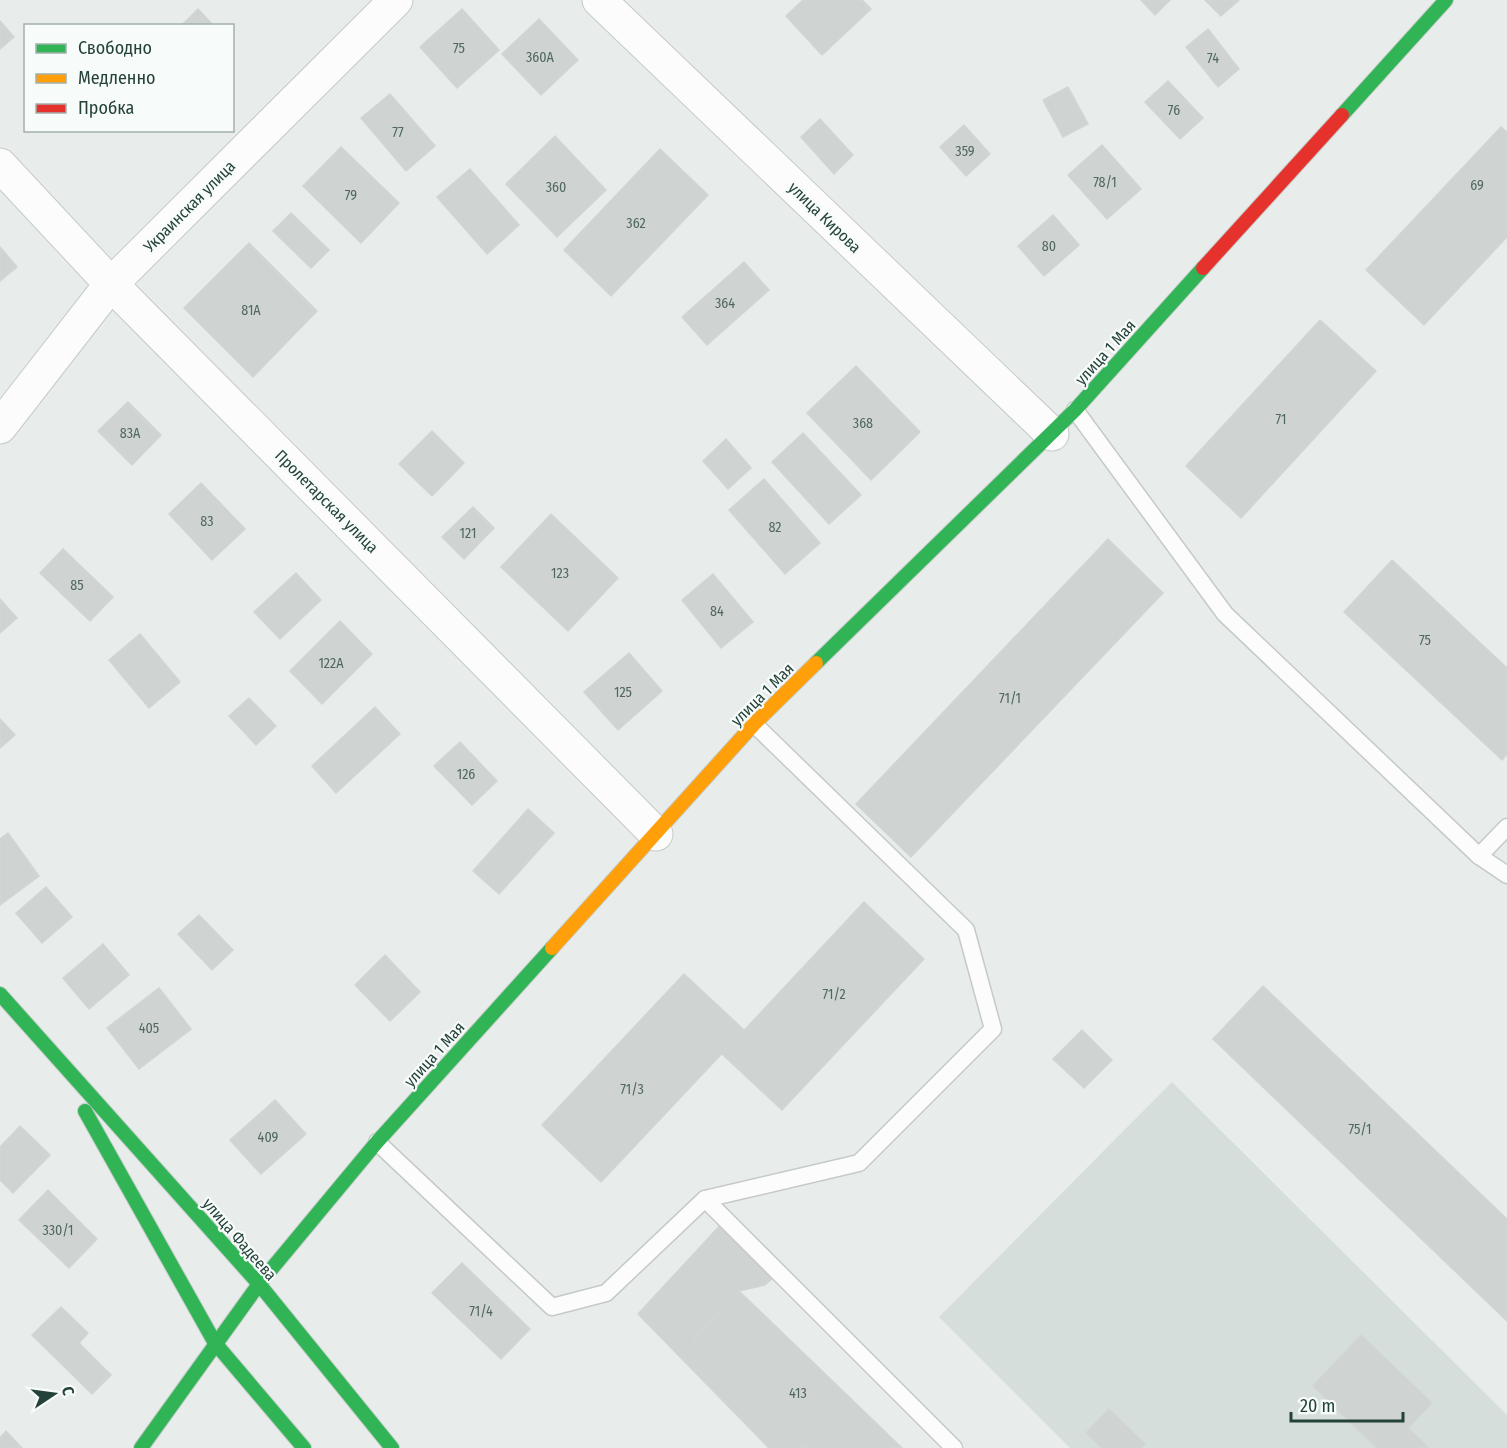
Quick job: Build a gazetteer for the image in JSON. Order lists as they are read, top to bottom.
{
  "streets": {
    "street": [
      "Украинская улица",
      "улица Кирова",
      "улица 1 Мая",
      "Пролетарская улица",
      "улица Фадеева"
    ]
  },
  "crossings": [
    ["Украинская улица", "Пролетарская улица"],
    ["улица Кирова", "улица 1 Мая"],
    ["улица 1 Мая", "Пролетарская улица"],
    ["улица 1 Мая", "улица Фадеева"]
  ],
  "house_numbers": [
    "75",
    "360А",
    "74",
    "76",
    "77",
    "359",
    "78/1",
    "69",
    "360",
    "79",
    "362",
    "80",
    "364",
    "81А",
    "71",
    "368",
    "83А",
    "83",
    "82",
    "121",
    "123",
    "85",
    "84",
    "75",
    "122А",
    "125",
    "71/1",
    "126",
    "71/2",
    "405",
    "71/3",
    "75/1",
    "409",
    "330/1",
    "71/4",
    "413"
  ],
  "legend": ["Свободно", "Медленно", "Пробка"],
  "scale_bar": "20 m",
  "north": "right"
}
